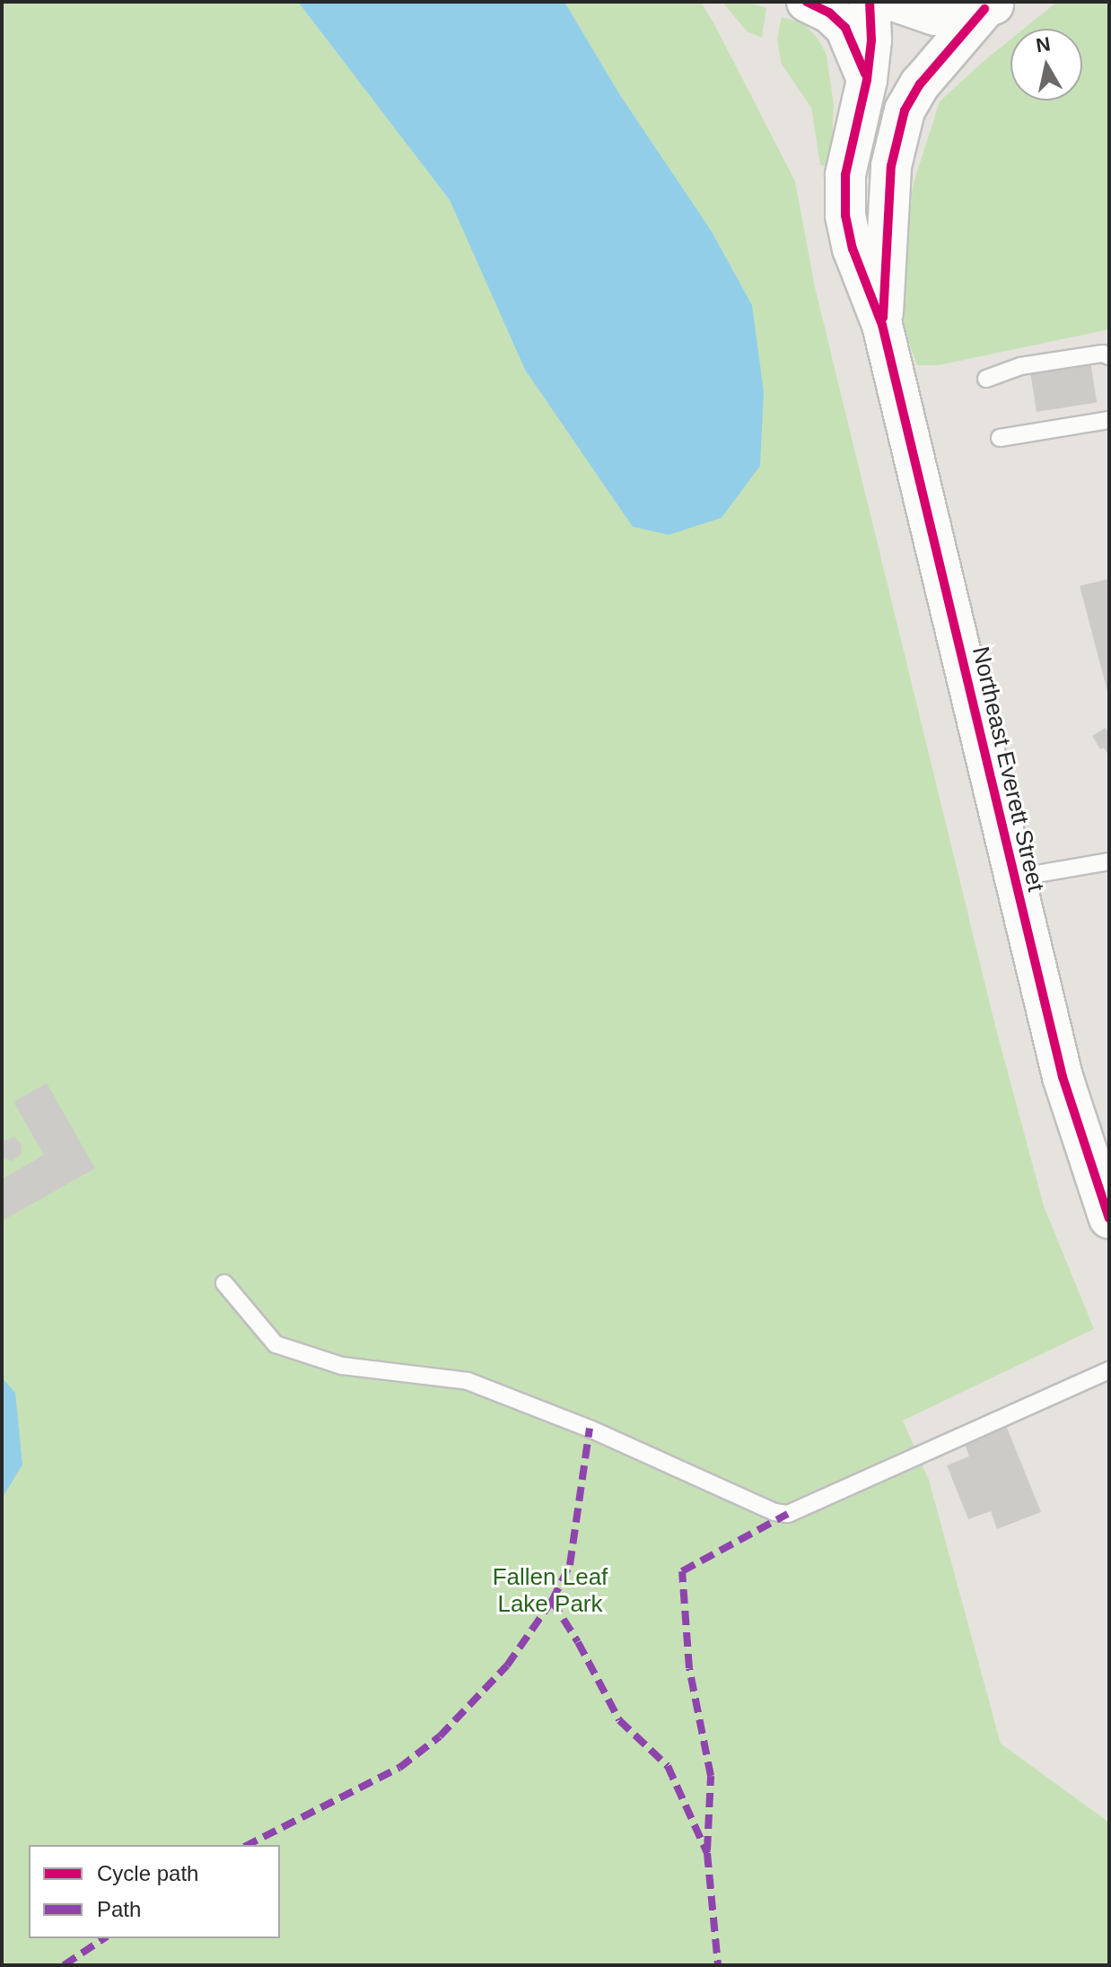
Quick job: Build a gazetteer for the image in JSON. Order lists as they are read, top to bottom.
{
  "streets": {
    "main road": ["Northeast Everett Street"]
  },
  "parks": ["Fallen Leaf Lake Park"],
  "legend": ["Cycle path", "Path"],
  "north": "top"
}
